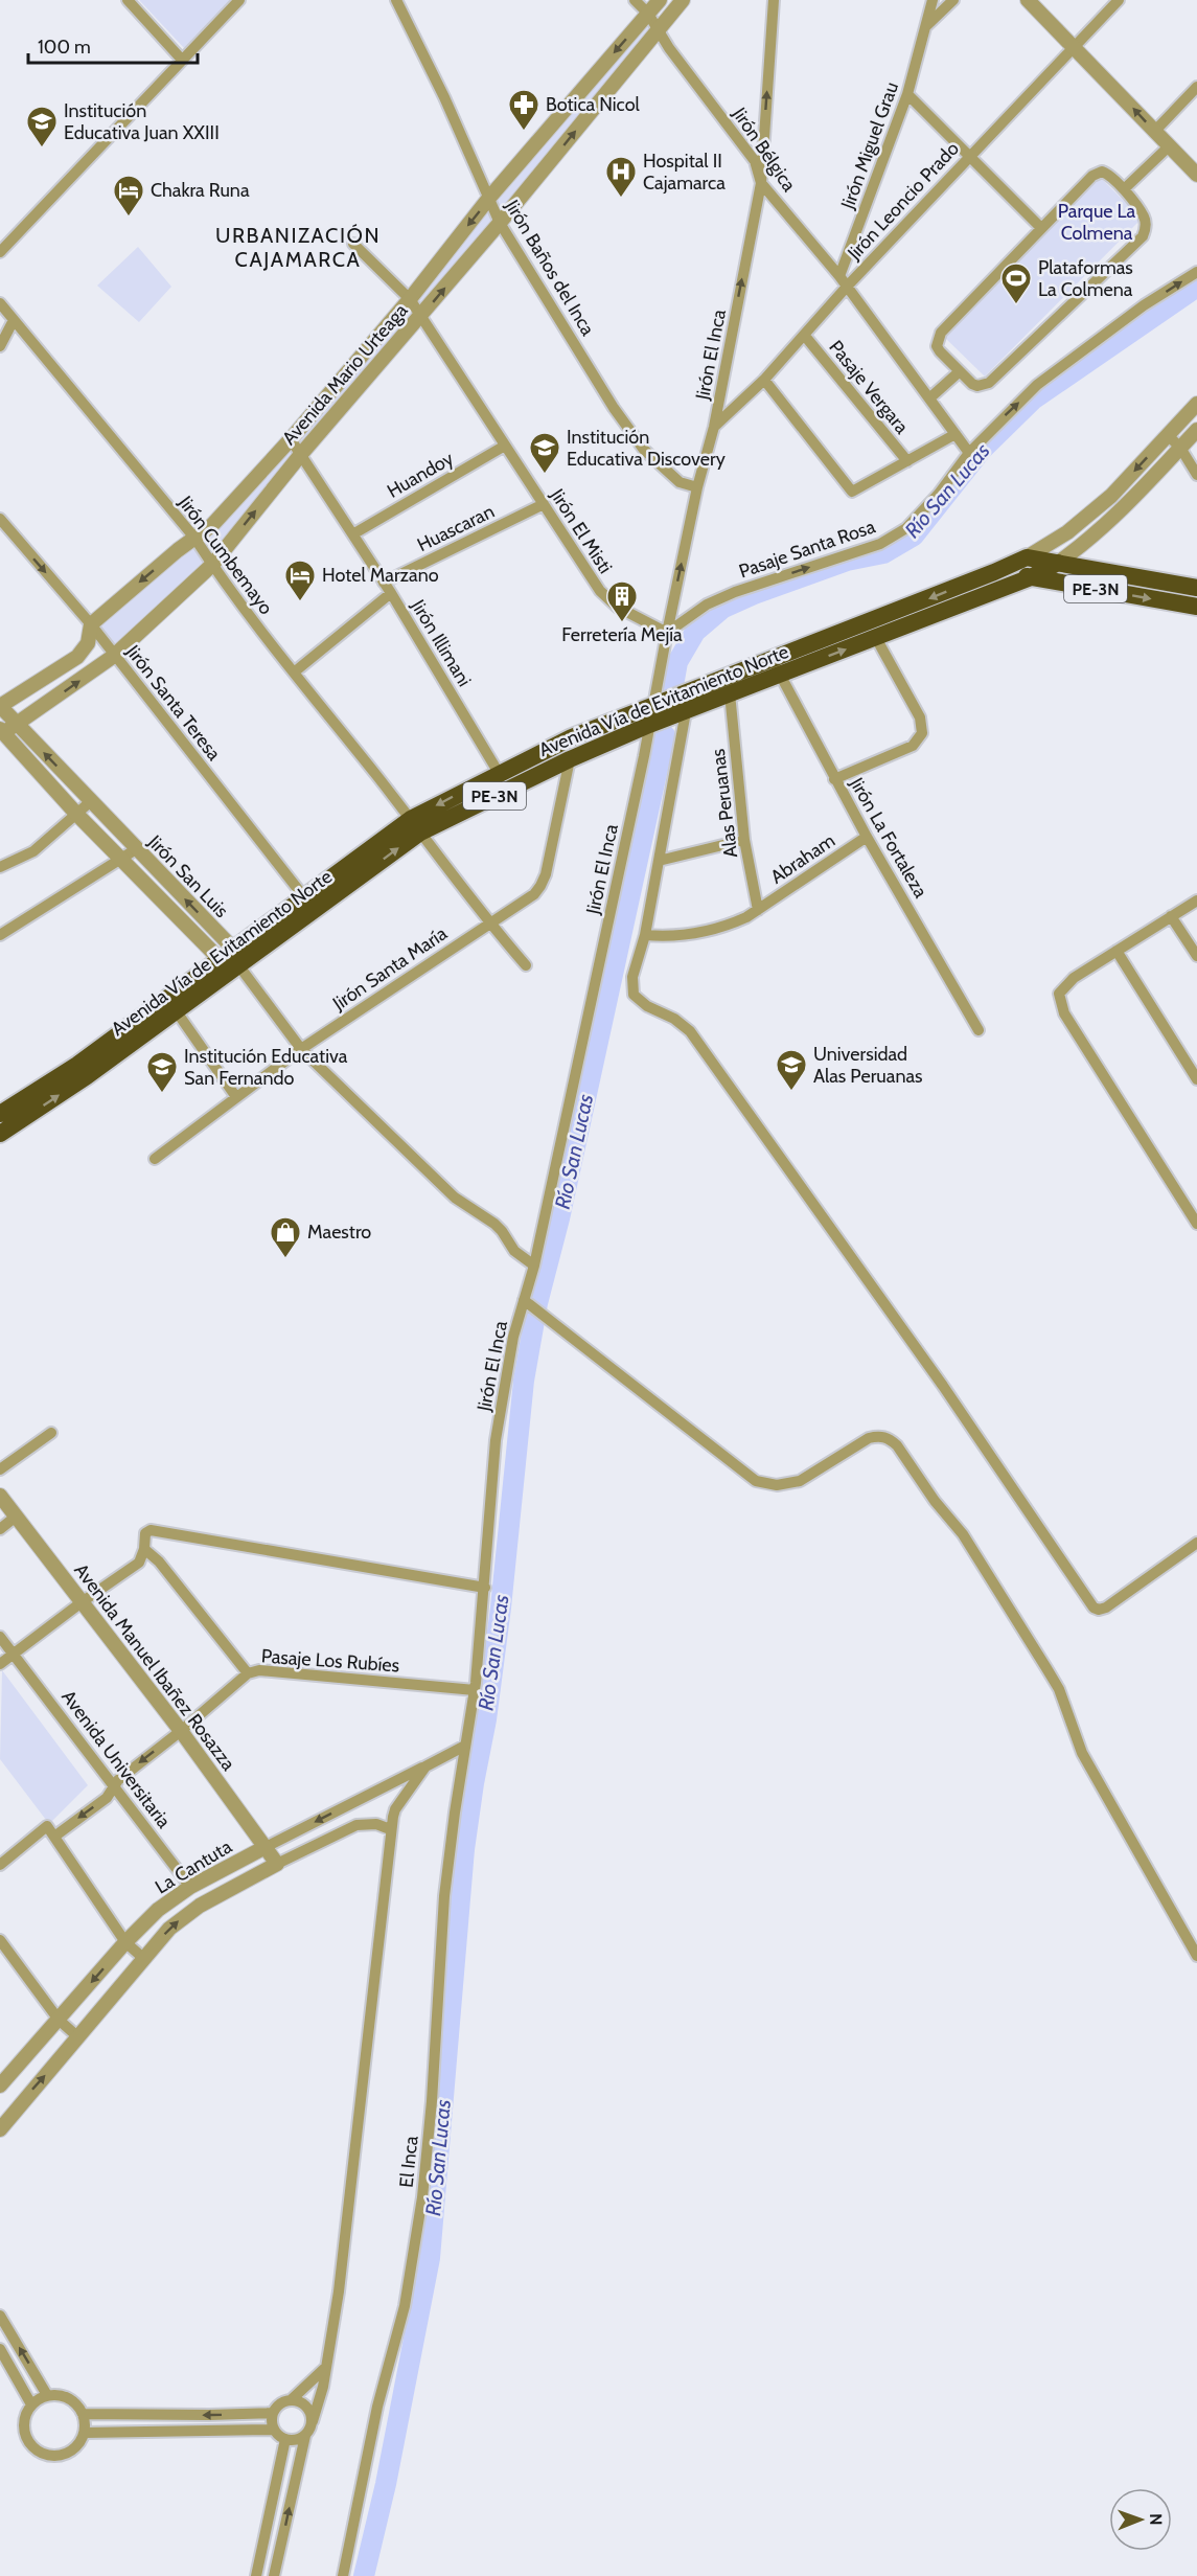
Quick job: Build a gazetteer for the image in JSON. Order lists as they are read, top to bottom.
{
  "streets": {
    "highway": ["PE-3N", "Avenida Vía de Evitamiento Norte"],
    "street": [
      "Jirón Miguel Grau",
      "Jirón Bélgica",
      "Jirón Leoncio Prado",
      "Jirón Baños del Inca",
      "Jirón El Inca",
      "Avenida Mario Urteaga",
      "Pasaje Vergara",
      "Huandoy",
      "Huascaran",
      "Jirón El Misti",
      "Pasaje Santa Rosa",
      "Jirón Cumbemayo",
      "Jirón Illimani",
      "Jirón Santa Teresa",
      "Alas Peruanas",
      "Jirón La Fortaleza",
      "Abraham",
      "Jirón San Luis",
      "Jirón Santa María",
      "Pasaje Los Rubíes",
      "Avenida Manuel Ibañez Rosazza",
      "Avenida Universitaria",
      "La Cantuta",
      "El Inca"
    ]
  },
  "crossings": [
    ["Jirón Miguel Grau", "Jirón Bélgica"],
    ["Jirón Bélgica", "Jirón Leoncio Prado"],
    ["Jirón Bélgica", "Jirón El Inca"],
    ["Jirón Bélgica", "Avenida Mario Urteaga"],
    ["Jirón Bélgica", "Pasaje Santa Rosa"],
    ["Jirón Leoncio Prado", "Jirón El Inca"],
    ["Jirón Leoncio Prado", "Pasaje Vergara"],
    ["Jirón Baños del Inca", "Jirón El Inca"],
    ["Jirón Baños del Inca", "Avenida Mario Urteaga"],
    ["Jirón El Inca", "Jirón El Misti"],
    ["Jirón El Inca", "Pasaje Santa Rosa"],
    ["Jirón El Inca", "Avenida Vía de Evitamiento Norte"],
    ["Jirón El Inca", "Pasaje Los Rubíes"],
    ["Jirón El Inca", "La Cantuta"],
    ["Jirón El Inca", "El Inca"],
    ["Avenida Mario Urteaga", "Jirón El Misti"],
    ["Avenida Mario Urteaga", "Jirón Cumbemayo"],
    ["Avenida Mario Urteaga", "Jirón Illimani"],
    ["Avenida Mario Urteaga", "Jirón Santa Teresa"],
    ["Avenida Mario Urteaga", "Jirón San Luis"],
    ["Huandoy", "Jirón El Misti"],
    ["Huandoy", "Jirón Illimani"],
    ["Huascaran", "Jirón El Misti"],
    ["Huascaran", "Jirón Illimani"],
    ["Jirón El Misti", "Pasaje Santa Rosa"],
    ["Jirón Cumbemayo", "PE-3N"],
    ["Jirón Cumbemayo", "Avenida Vía de Evitamiento Norte"],
    ["Jirón Cumbemayo", "Jirón Santa María"],
    ["PE-3N", "Jirón Illimani"],
    ["PE-3N", "Avenida Vía de Evitamiento Norte"],
    ["PE-3N", "Jirón Santa Teresa"],
    ["PE-3N", "Jirón San Luis"],
    ["Jirón Illimani", "Avenida Vía de Evitamiento Norte"],
    ["Avenida Vía de Evitamiento Norte", "Alas Peruanas"],
    ["Avenida Vía de Evitamiento Norte", "Jirón La Fortaleza"],
    ["Avenida Vía de Evitamiento Norte", "Jirón San Luis"],
    ["Avenida Vía de Evitamiento Norte", "Jirón Santa María"],
    ["Alas Peruanas", "Abraham"],
    ["Jirón La Fortaleza", "Abraham"],
    ["Pasaje Los Rubíes", "Avenida Manuel Ibañez Rosazza"],
    ["Pasaje Los Rubíes", "Avenida Universitaria"],
    ["Avenida Manuel Ibañez Rosazza", "La Cantuta"],
    ["Avenida Universitaria", "La Cantuta"],
    ["La Cantuta", "El Inca"]
  ],
  "one_way": ["Pasaje Santa Rosa"],
  "districts": ["URBANIZACIÓN CAJAMARCA"],
  "water": ["Río San Lucas"],
  "parks": ["Parque La Colmena"],
  "places": {
    "pharmacy": ["Botica Nicol"],
    "school or university": [
      "Institución Educativa Juan XXIII",
      "Institución Educativa Discovery",
      "Universidad Alas Peruanas",
      "Institución Educativa San Fernando"
    ],
    "hospital": ["Hospital II Cajamarca"],
    "hotel": ["Chakra Runa", "Hotel Marzano"],
    "sports": ["Plataformas La Colmena"],
    "building": ["Ferretería Mejía"],
    "shop": ["Maestro"]
  },
  "scale_bar": "100 m",
  "north": "right"
}
